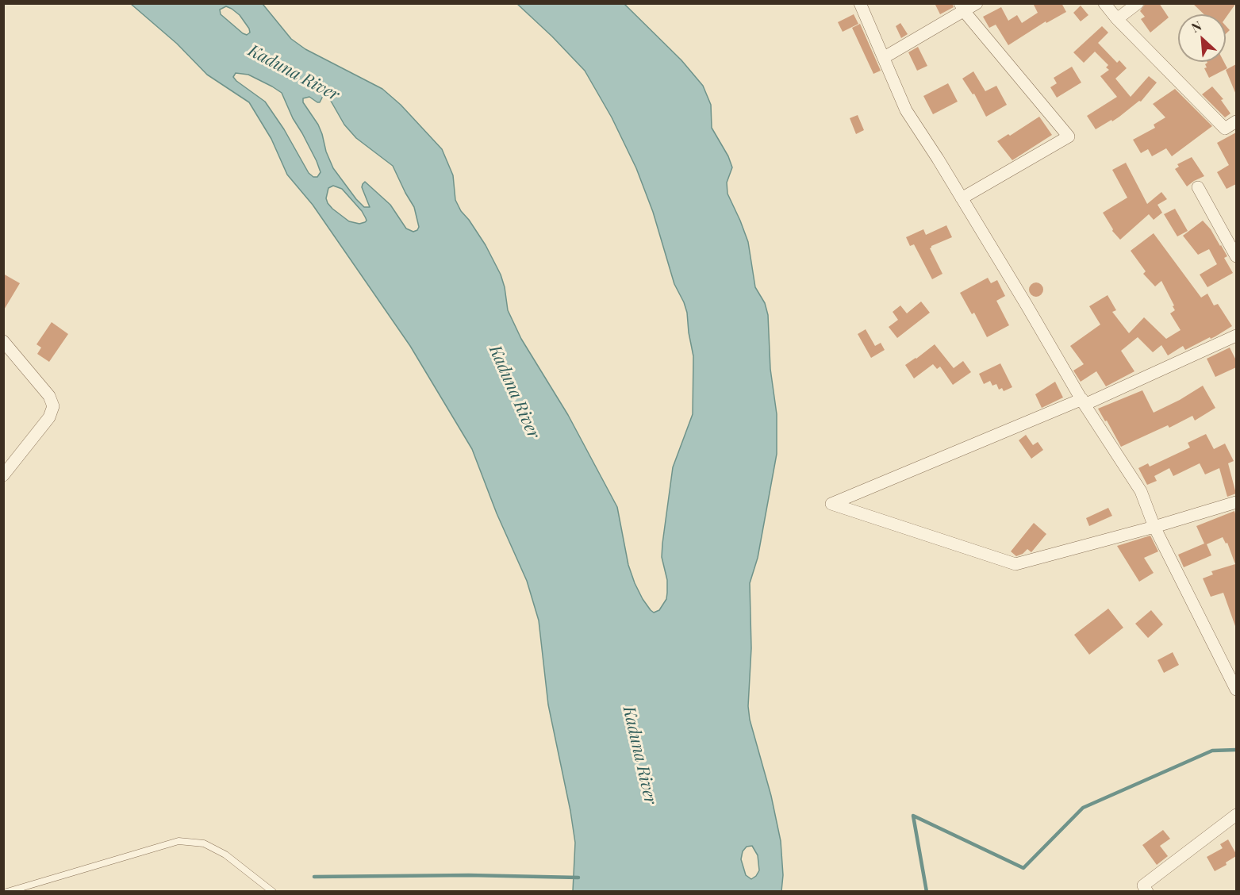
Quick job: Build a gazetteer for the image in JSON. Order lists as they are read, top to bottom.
{
  "water": ["Kaduna River"],
  "north": "top left"
}
